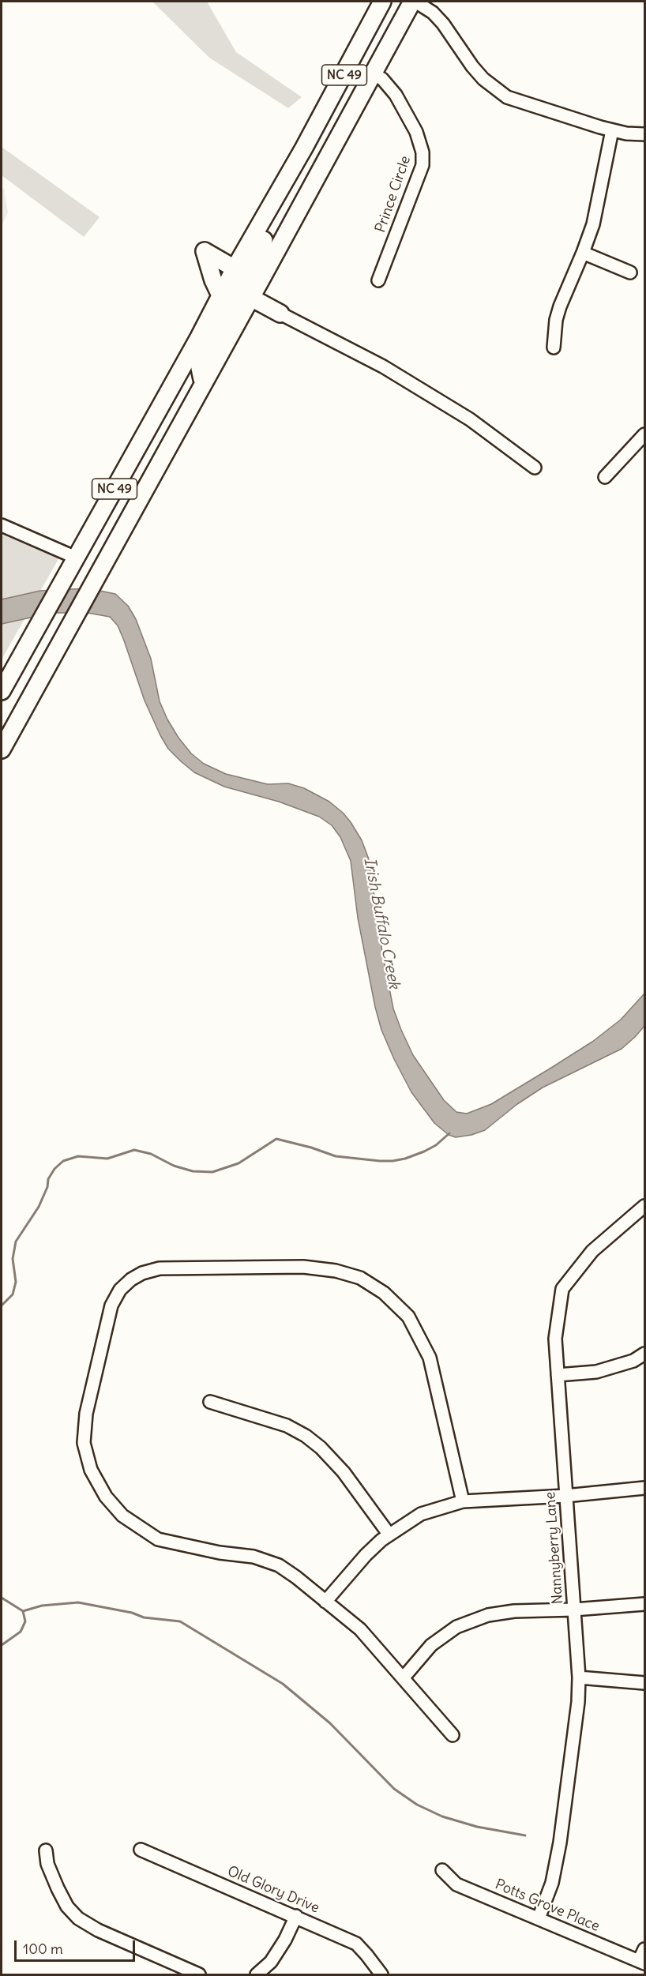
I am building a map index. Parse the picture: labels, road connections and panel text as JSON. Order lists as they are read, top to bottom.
{
  "streets": {
    "highway": ["NC 49"],
    "street": [
      "Prince Circle",
      "Nannyberry Lane",
      "Old Glory Drive",
      "Potts Grove Place"
    ]
  },
  "crossings": [
    ["NC 49", "Prince Circle"],
    ["Nannyberry Lane", "Potts Grove Place"]
  ],
  "water": ["Irish Buffalo Creek"],
  "scale_bar": "100 m"
}
